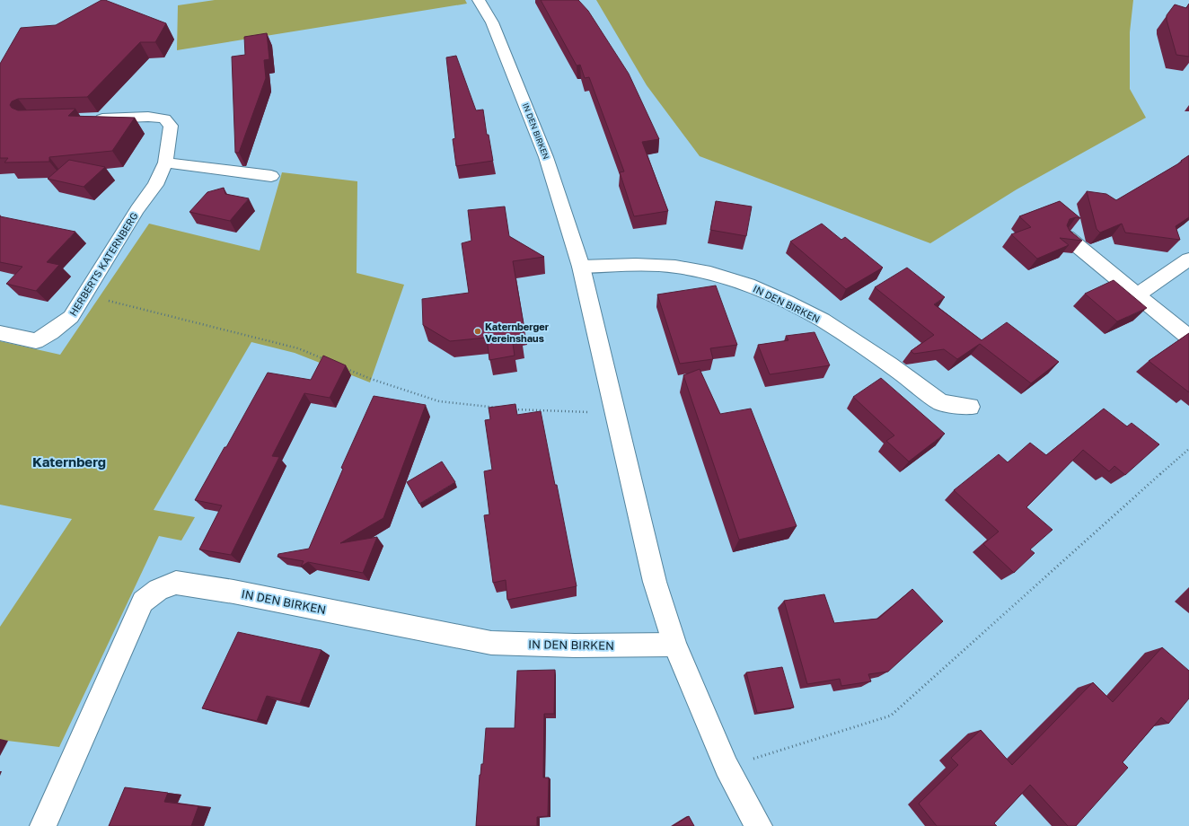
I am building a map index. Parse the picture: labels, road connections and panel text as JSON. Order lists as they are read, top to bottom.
{
  "streets": {
    "street": ["IN DEN BIRKEN", "HERBERTS KATERNBERG"]
  },
  "districts": ["Katernberg"],
  "places": ["Katernberger Vereinshaus"]
}
